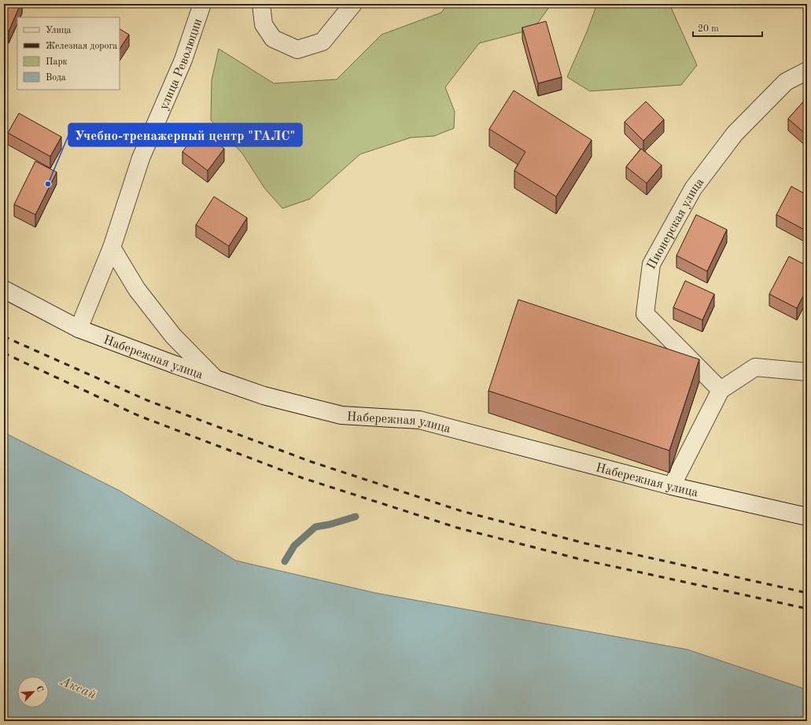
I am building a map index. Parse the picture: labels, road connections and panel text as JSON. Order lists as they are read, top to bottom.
{
  "streets": {
    "street": ["улица Революции", "Пионерская улица", "Набережная улица"]
  },
  "crossings": [
    ["улица Революции", "Набережная улица"]
  ],
  "water": ["Аксай"],
  "places": ["Учебно-тренажерный центр \"ГАЛС\""],
  "legend": [
    "Улица",
    "Железная дорога",
    "Парк",
    "Вода"
  ],
  "scale_bar": "20 m",
  "north": "top right"
}
